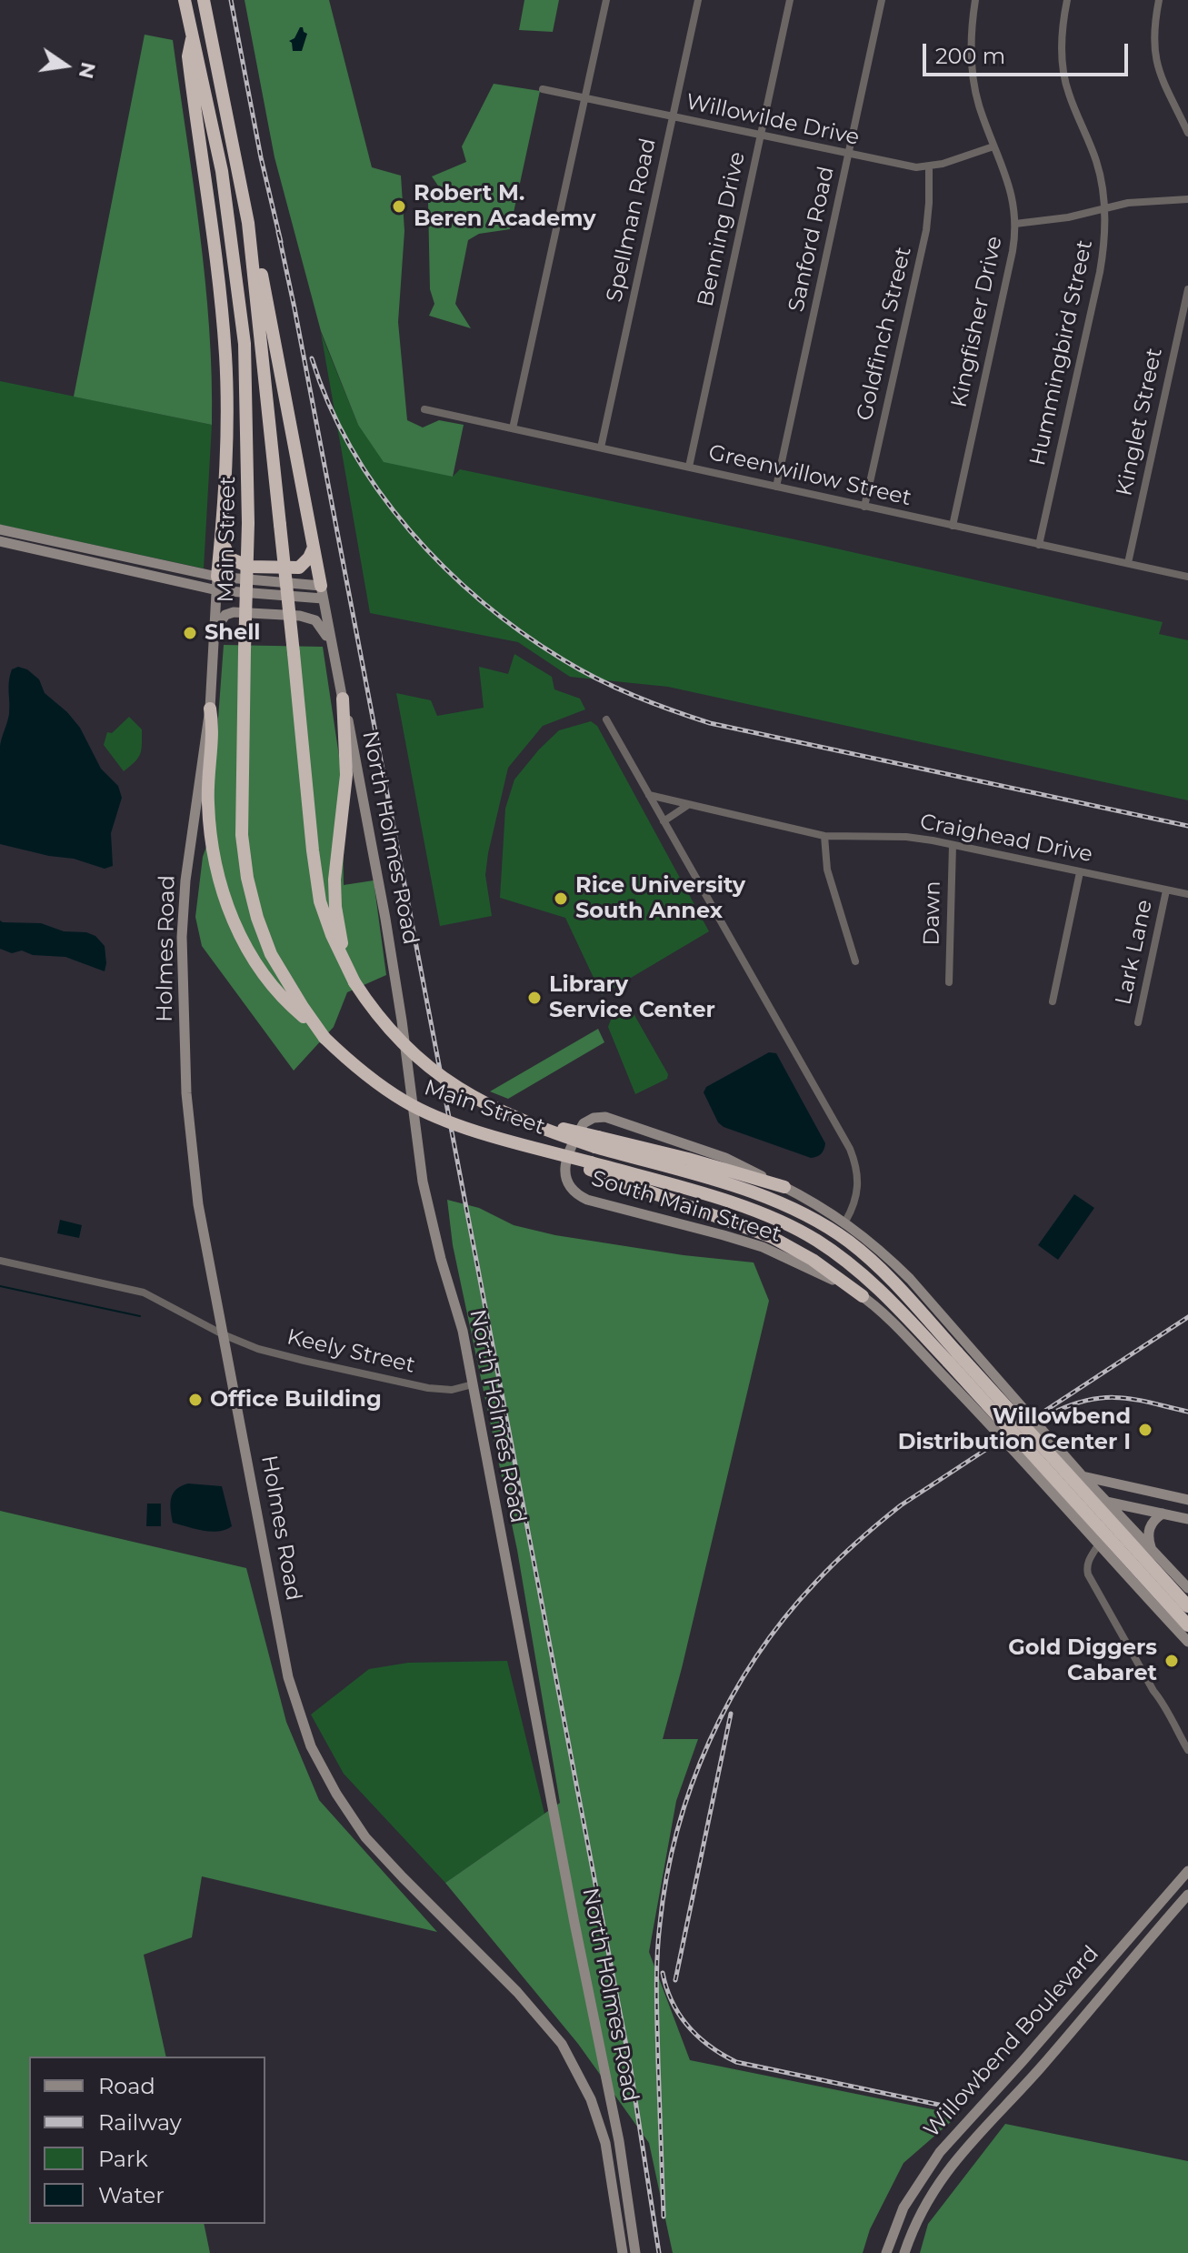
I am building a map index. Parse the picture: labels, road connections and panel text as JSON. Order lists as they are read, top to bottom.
{
  "streets": {
    "highway": ["Main Street"],
    "main road": [
      "North Holmes Road",
      "Holmes Road",
      "South Main Street",
      "Willowbend Boulevard"
    ],
    "street": [
      "Willowilde Drive",
      "Spellman Road",
      "Benning Drive",
      "Sanford Road",
      "Kingfisher Drive",
      "Goldfinch Street",
      "Hummingbird Street",
      "Kinglet Street",
      "Greenwillow Street",
      "Craighead Drive",
      "Dawn",
      "Lark Lane",
      "Keely Street"
    ]
  },
  "crossings": [
    ["Willowilde Drive", "Spellman Road"],
    ["Willowilde Drive", "Benning Drive"],
    ["Willowilde Drive", "Sanford Road"],
    ["Willowilde Drive", "Kingfisher Drive"],
    ["Willowilde Drive", "Goldfinch Street"],
    ["Spellman Road", "Greenwillow Street"],
    ["Benning Drive", "Greenwillow Street"],
    ["Sanford Road", "Greenwillow Street"],
    ["Kingfisher Drive", "Greenwillow Street"],
    ["Goldfinch Street", "Greenwillow Street"],
    ["Hummingbird Street", "Greenwillow Street"],
    ["Kinglet Street", "Greenwillow Street"],
    ["North Holmes Road", "Keely Street"],
    ["Craighead Drive", "Dawn"],
    ["Craighead Drive", "Lark Lane"],
    ["Holmes Road", "Keely Street"]
  ],
  "places": [
    "Robert M. Beren Academy",
    "Shell",
    "Rice University South Annex",
    "Library Service Center",
    "Office Building",
    "Willowbend Distribution Center I",
    "Gold Diggers Cabaret"
  ],
  "legend": [
    "Road",
    "Railway",
    "Park",
    "Water"
  ],
  "scale_bar": "200 m",
  "north": "right"
}
